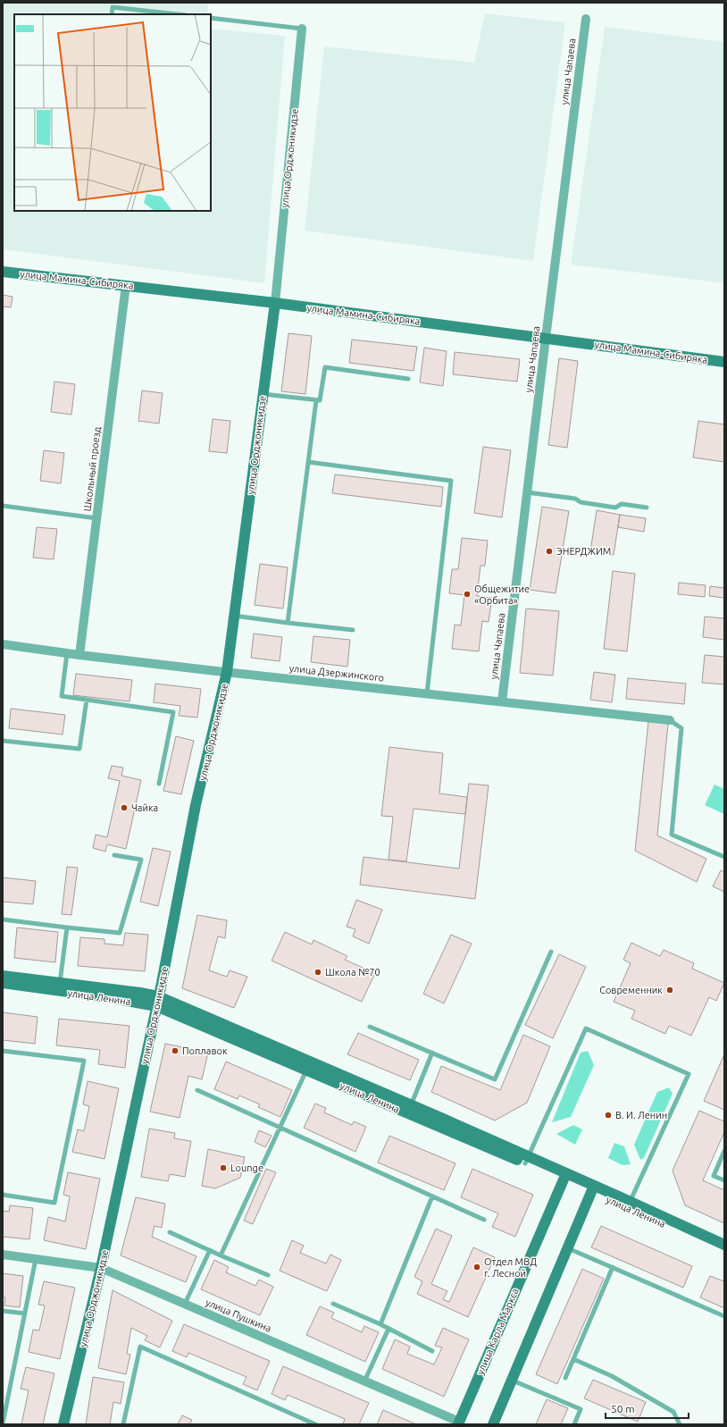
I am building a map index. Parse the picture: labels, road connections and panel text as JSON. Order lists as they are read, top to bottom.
{
  "streets": {
    "main road": [
      "улица Орджоникидзе",
      "улица Мамина-Сибиряка",
      "улица Ленина",
      "улица Карла Маркса"
    ],
    "street": [
      "улица Чапаева",
      "Школьный проезд",
      "улица Дзержинского",
      "улица Пушкина"
    ]
  },
  "crossings": [
    ["улица Чапаева", "улица Мамина-Сибиряка"],
    ["улица Чапаева", "улица Дзержинского"],
    ["улица Орджоникидзе", "улица Мамина-Сибиряка"],
    ["улица Орджоникидзе", "улица Дзержинского"],
    ["улица Орджоникидзе", "улица Ленина"],
    ["улица Орджоникидзе", "улица Пушкина"],
    ["улица Мамина-Сибиряка", "Школьный проезд"],
    ["Школьный проезд", "улица Дзержинского"],
    ["улица Ленина", "улица Карла Маркса"],
    ["улица Пушкина", "улица Карла Маркса"]
  ],
  "places": [
    "ЭНЕРДЖИМ",
    "Общежитие «Орбита»",
    "Чайка",
    "Школа №70",
    "Современник",
    "Поплавок",
    "В. И. Ленин",
    "Lounge",
    "Отдел МВД г. Лесной"
  ],
  "scale_bar": "50 m"
}
